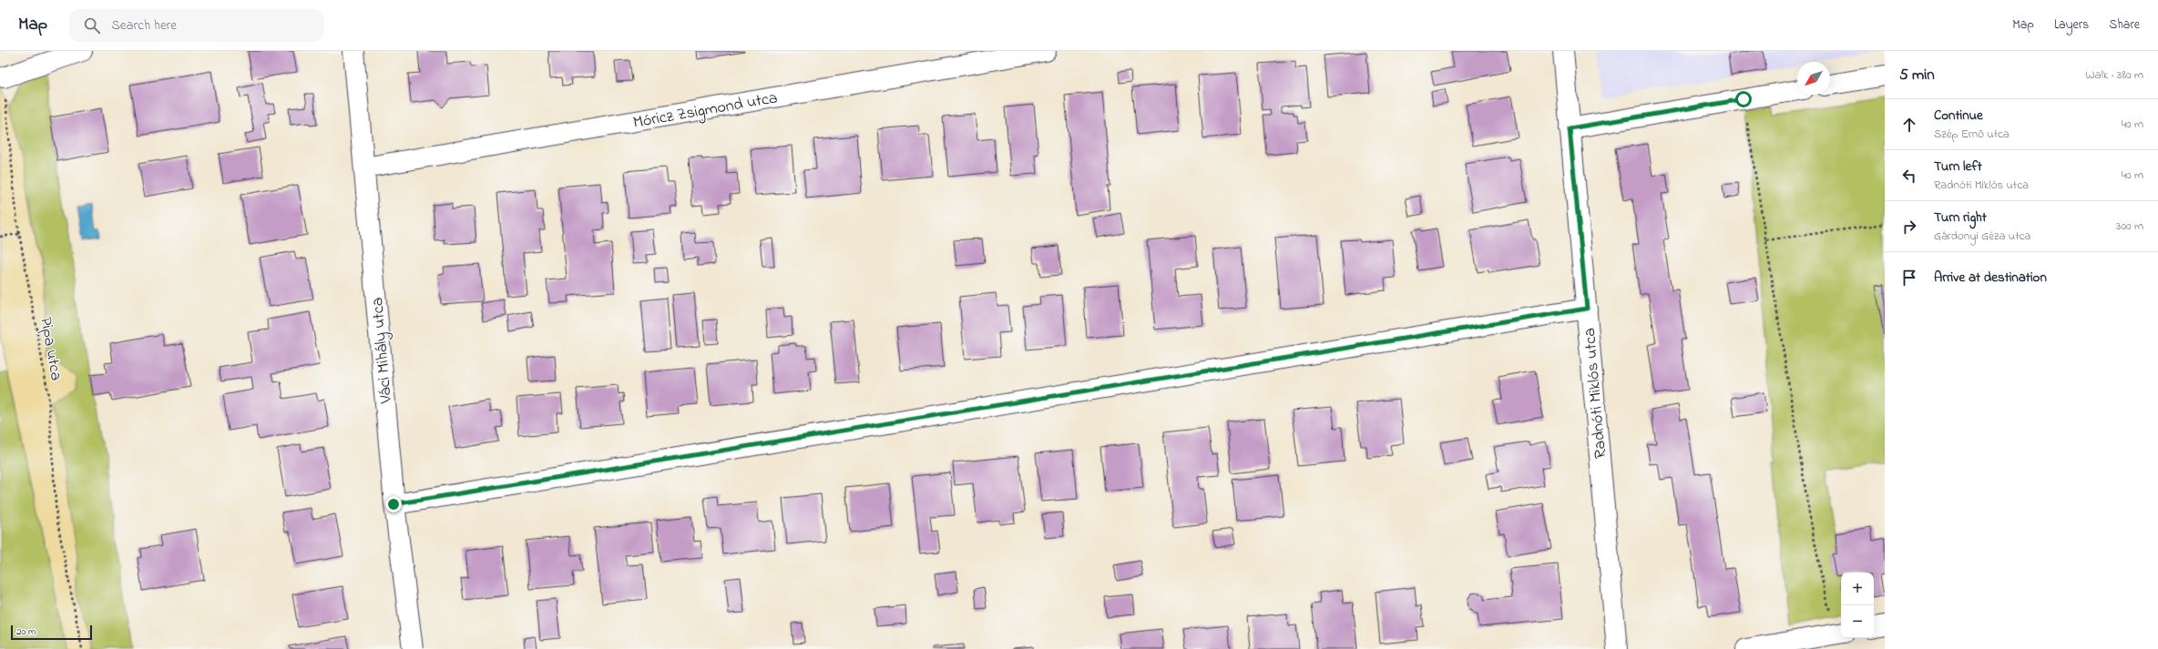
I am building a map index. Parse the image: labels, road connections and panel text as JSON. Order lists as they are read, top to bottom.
{
  "streets": {
    "street": ["Móricz Zsigmond utca", "Váci Mihály utca", "Radnóti Miklós utca"],
    "path": ["Pipa utca"]
  },
  "crossings": [
    ["Móricz Zsigmond utca", "Váci Mihály utca"]
  ],
  "scale_bar": "20 m",
  "north": "bottom left",
  "page": {
    "header": "Map",
    "search": "Search here",
    "nav": ["Map", "Layers", "Share"],
    "heading": ["5 min", "Walk · 380 m"],
    "list": [
      ["Continue", "Szép Ernő utca", "40 m"],
      ["Turn left", "Radnóti Miklós utca", "40 m"],
      ["Turn right", "Gárdonyi Géza utca", "300 m"],
      "Arrive at destination"
    ],
    "map_buttons": ["+", "−"],
    "scale": "20 m"
  }
}
